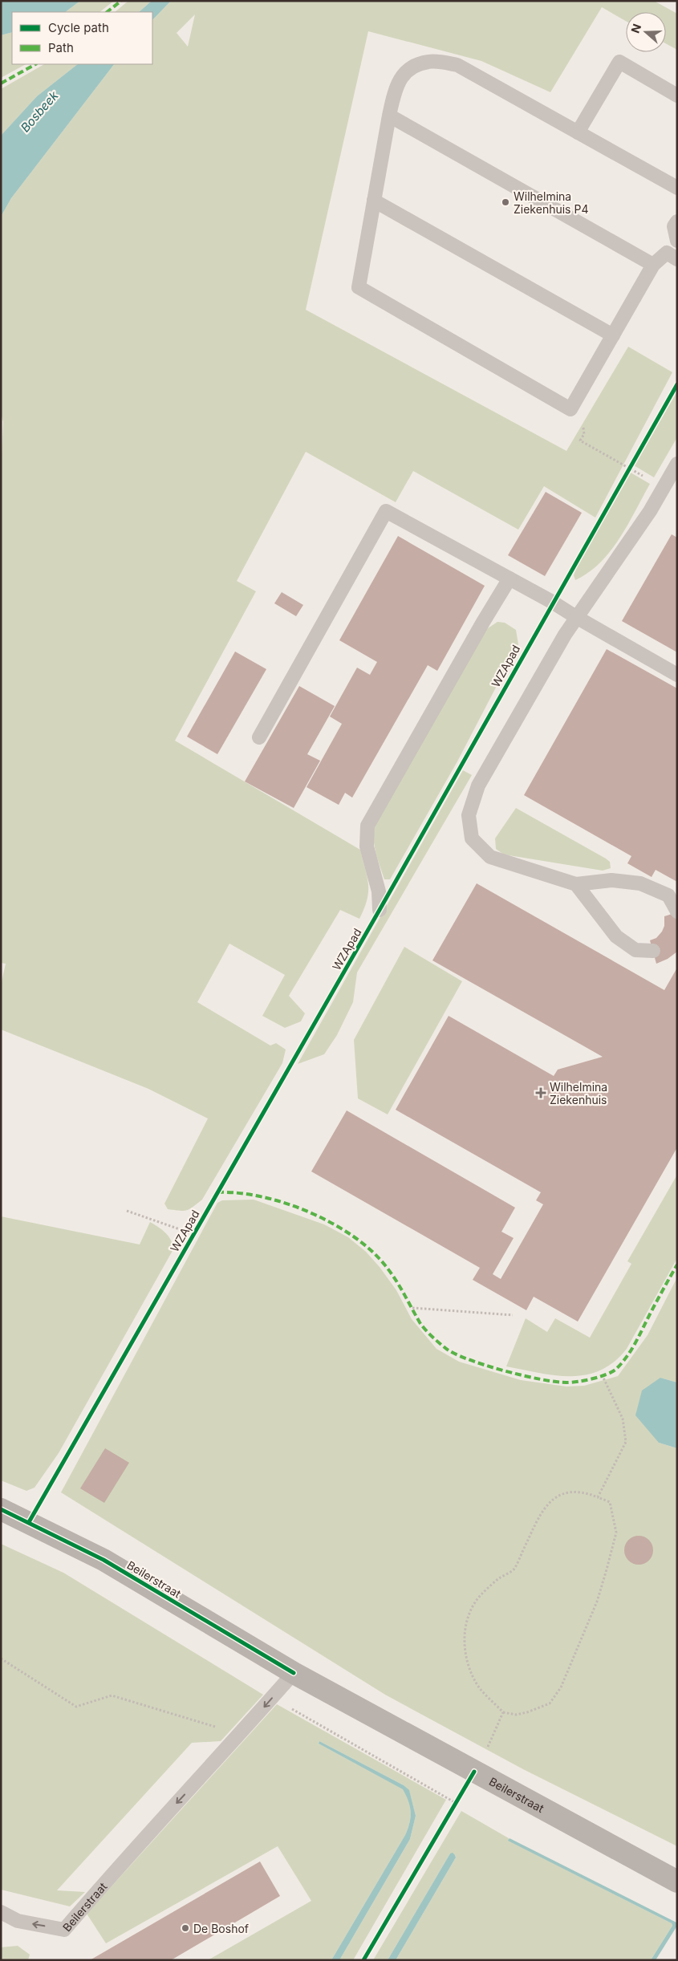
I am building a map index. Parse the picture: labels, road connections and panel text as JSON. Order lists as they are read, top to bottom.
{
  "streets": {
    "street": ["Beilerstraat"],
    "cycle path": ["WZApad"]
  },
  "water": ["Bosbeek"],
  "places": {
    "other": ["Wilhelmina Ziekenhuis P4", "De Boshof"],
    "health": ["Wilhelmina Ziekenhuis"]
  },
  "legend": ["Cycle path", "Path"],
  "north": "left"
}
